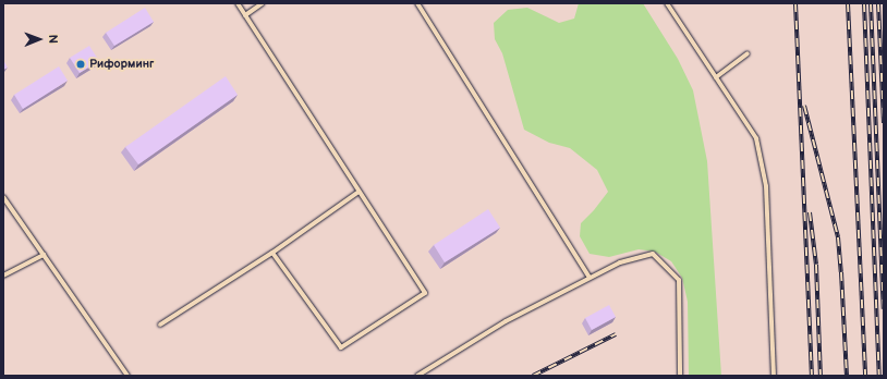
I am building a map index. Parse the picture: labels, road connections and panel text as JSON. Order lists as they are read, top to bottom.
{
  "places": ["Риформинг"],
  "north": "right"
}
